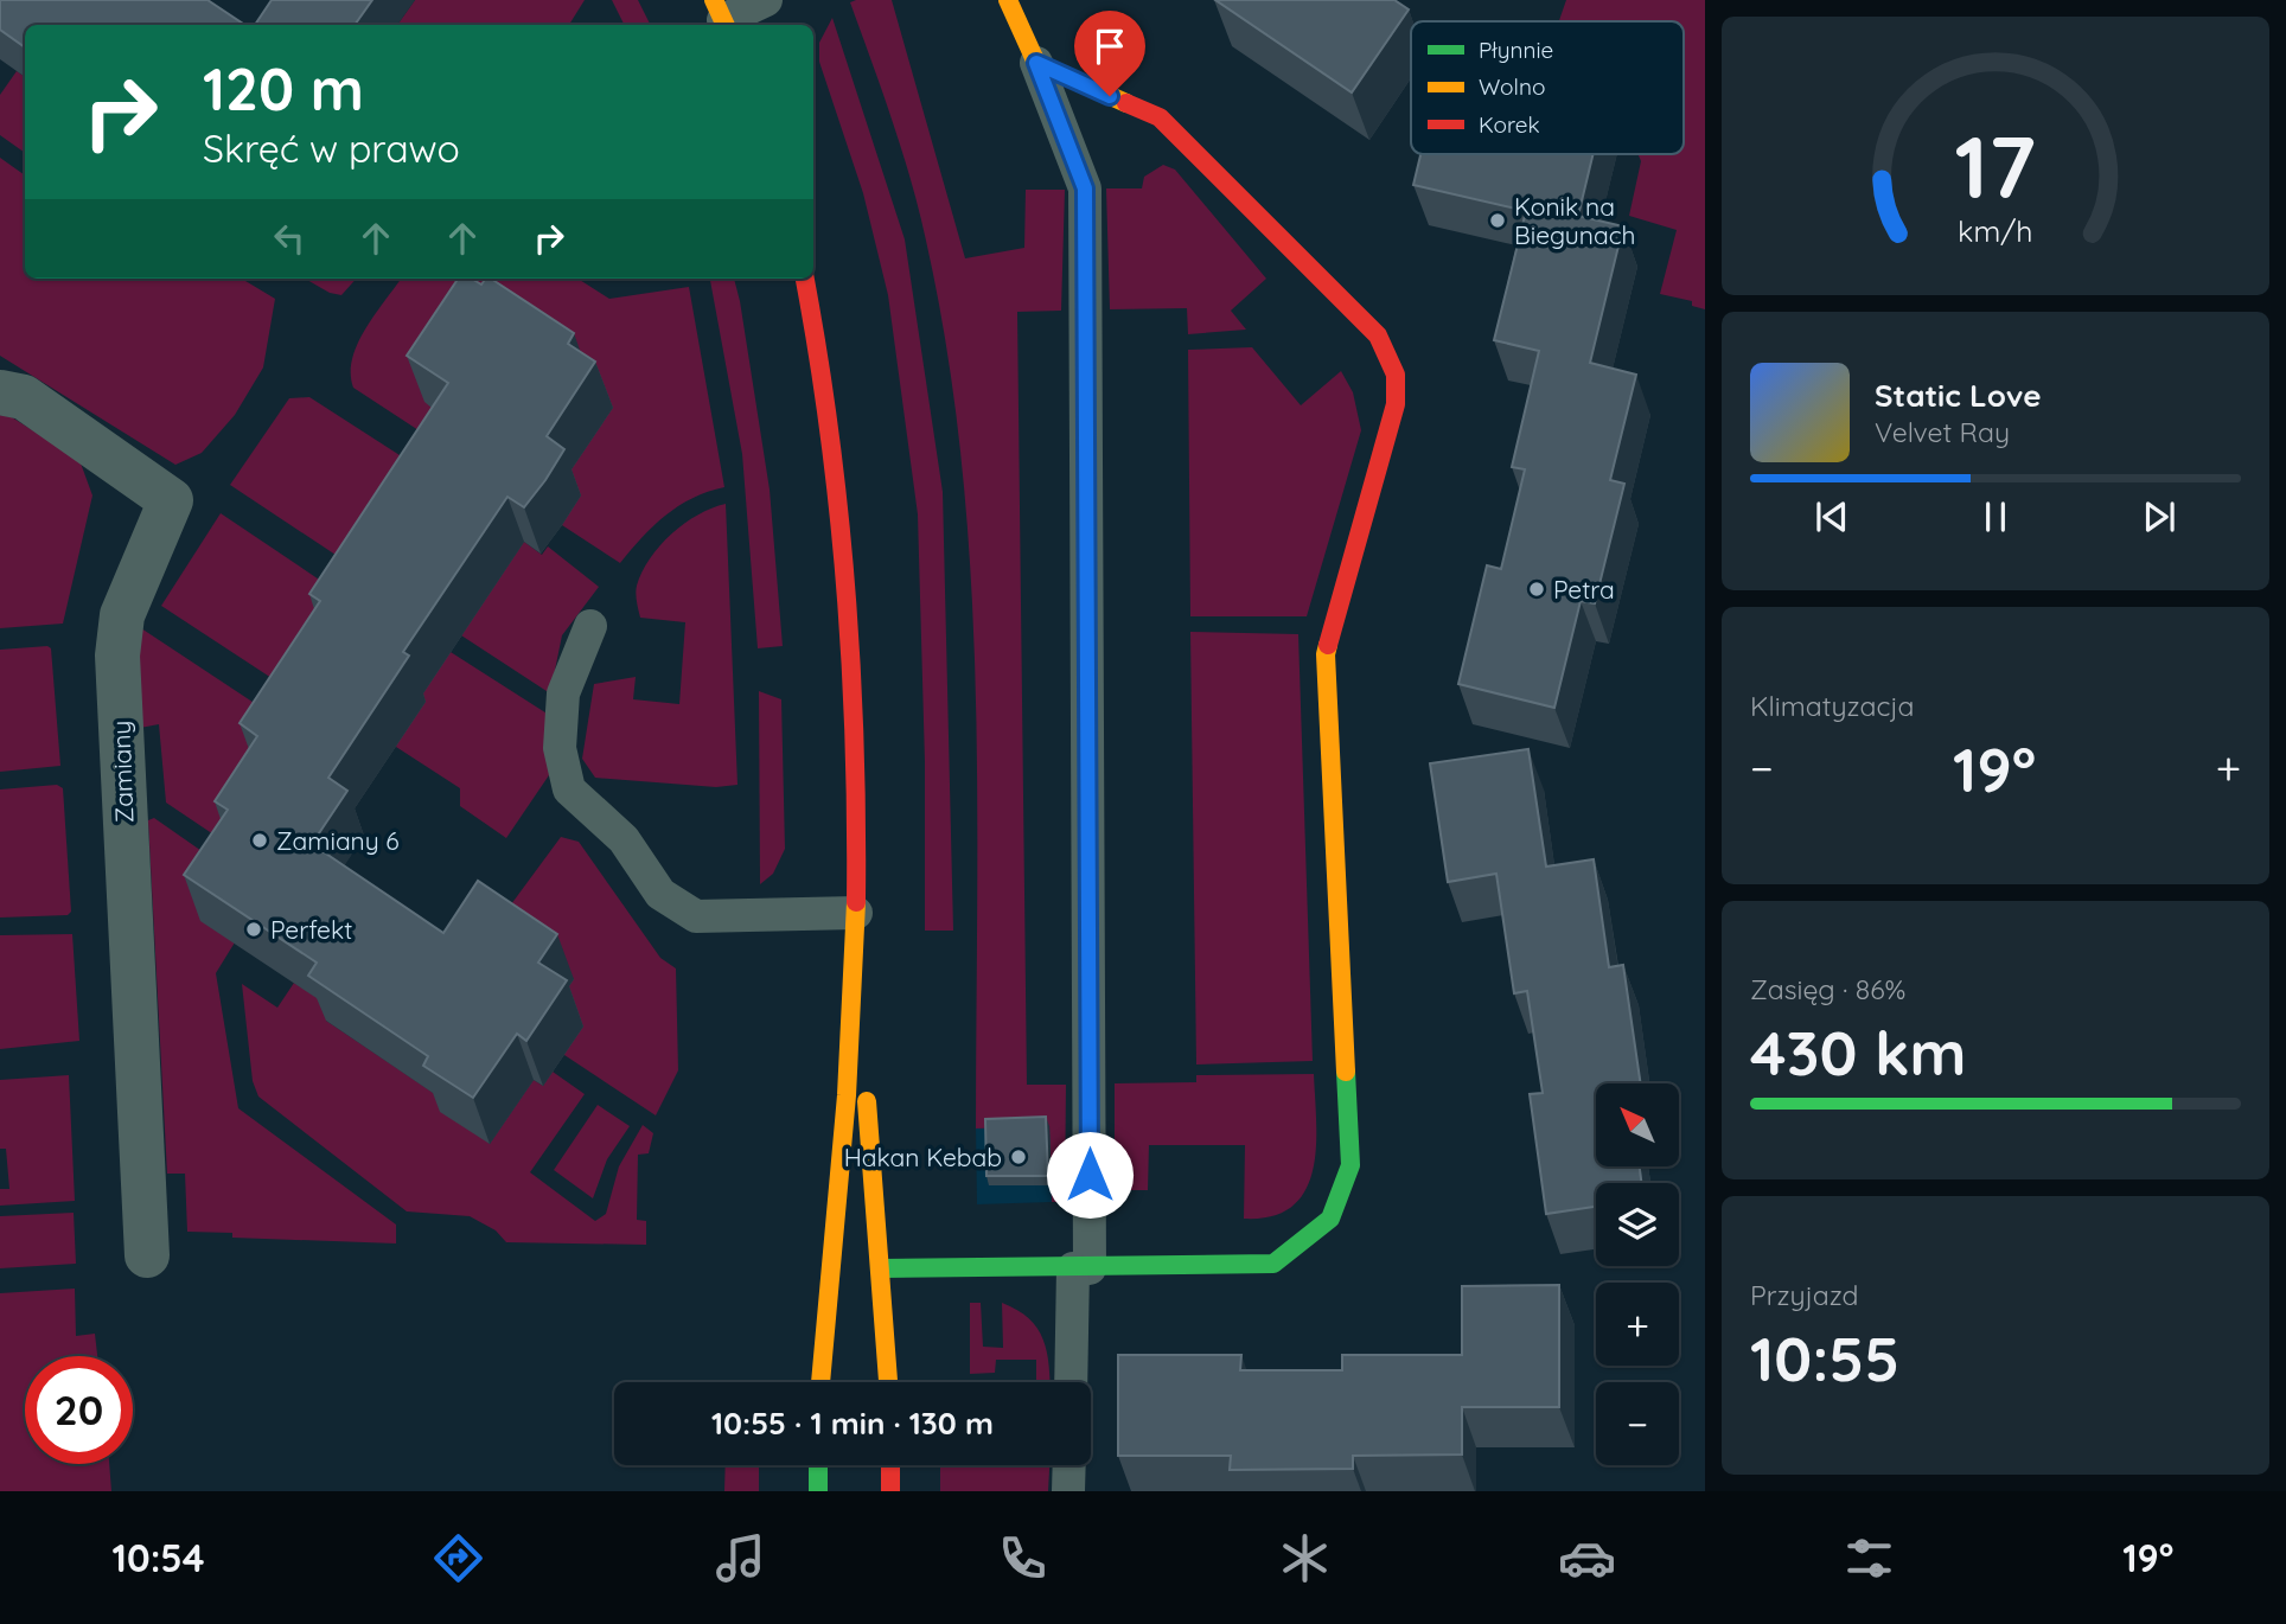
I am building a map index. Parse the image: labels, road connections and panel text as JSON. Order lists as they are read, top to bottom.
{
  "streets": {
    "street": ["Zamiany"]
  },
  "places": [
    "Konik na Biegunach",
    "Petra",
    "Zamiany 6",
    "Perfekt",
    "Hakan Kebab"
  ],
  "legend": ["Płynnie", "Wolno", "Korek"],
  "north": "top left",
  "page": {
    "turn": ["120 m", "Skręć w prawo"],
    "song": ["Static Love", "Velvet Ray"],
    "tile": [
      "Klimatyzacja",
      ["Zasięg · 86%", "430 km"],
      ["Przyjazd", "10:55"]
    ],
    "heat": ["−", "19°", "+"],
    "map_buttons": ["+", "−"],
    "limit": "20",
    "trip": "10:55 · 1 min · 130 m",
    "tabs": ["10:54", "19°"],
    "gauge": ["17", "km/h"]
  }
}
